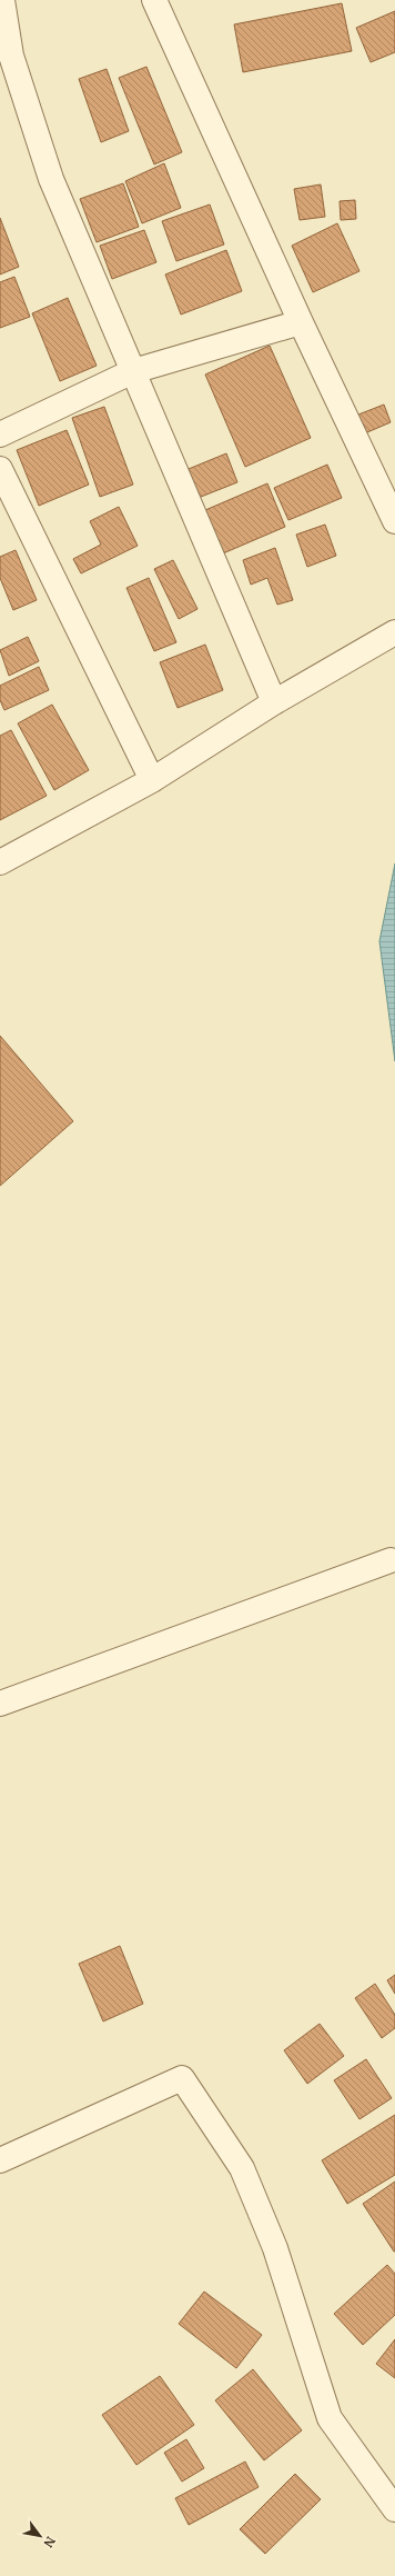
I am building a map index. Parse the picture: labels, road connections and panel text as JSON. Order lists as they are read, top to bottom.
{
  "north": "bottom right"
}
